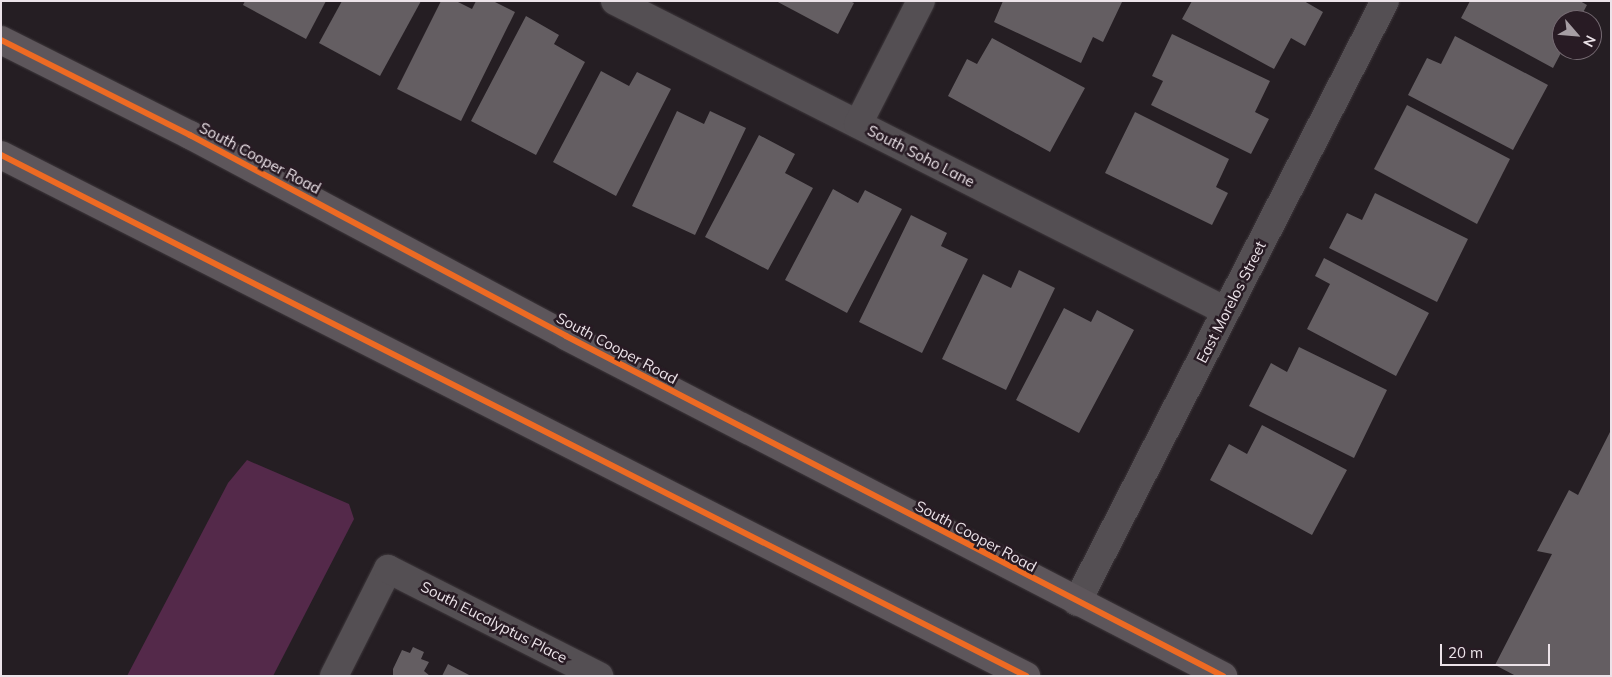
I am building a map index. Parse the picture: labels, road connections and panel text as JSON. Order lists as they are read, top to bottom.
{
  "streets": {
    "main road": ["South Cooper Road"],
    "street": ["South Soho Lane", "East Morelos Street", "South Eucalyptus Place"]
  },
  "crossings": [
    ["South Soho Lane", "East Morelos Street"],
    ["South Cooper Road", "East Morelos Street"]
  ],
  "scale_bar": "20 m",
  "north": "bottom right"
}
